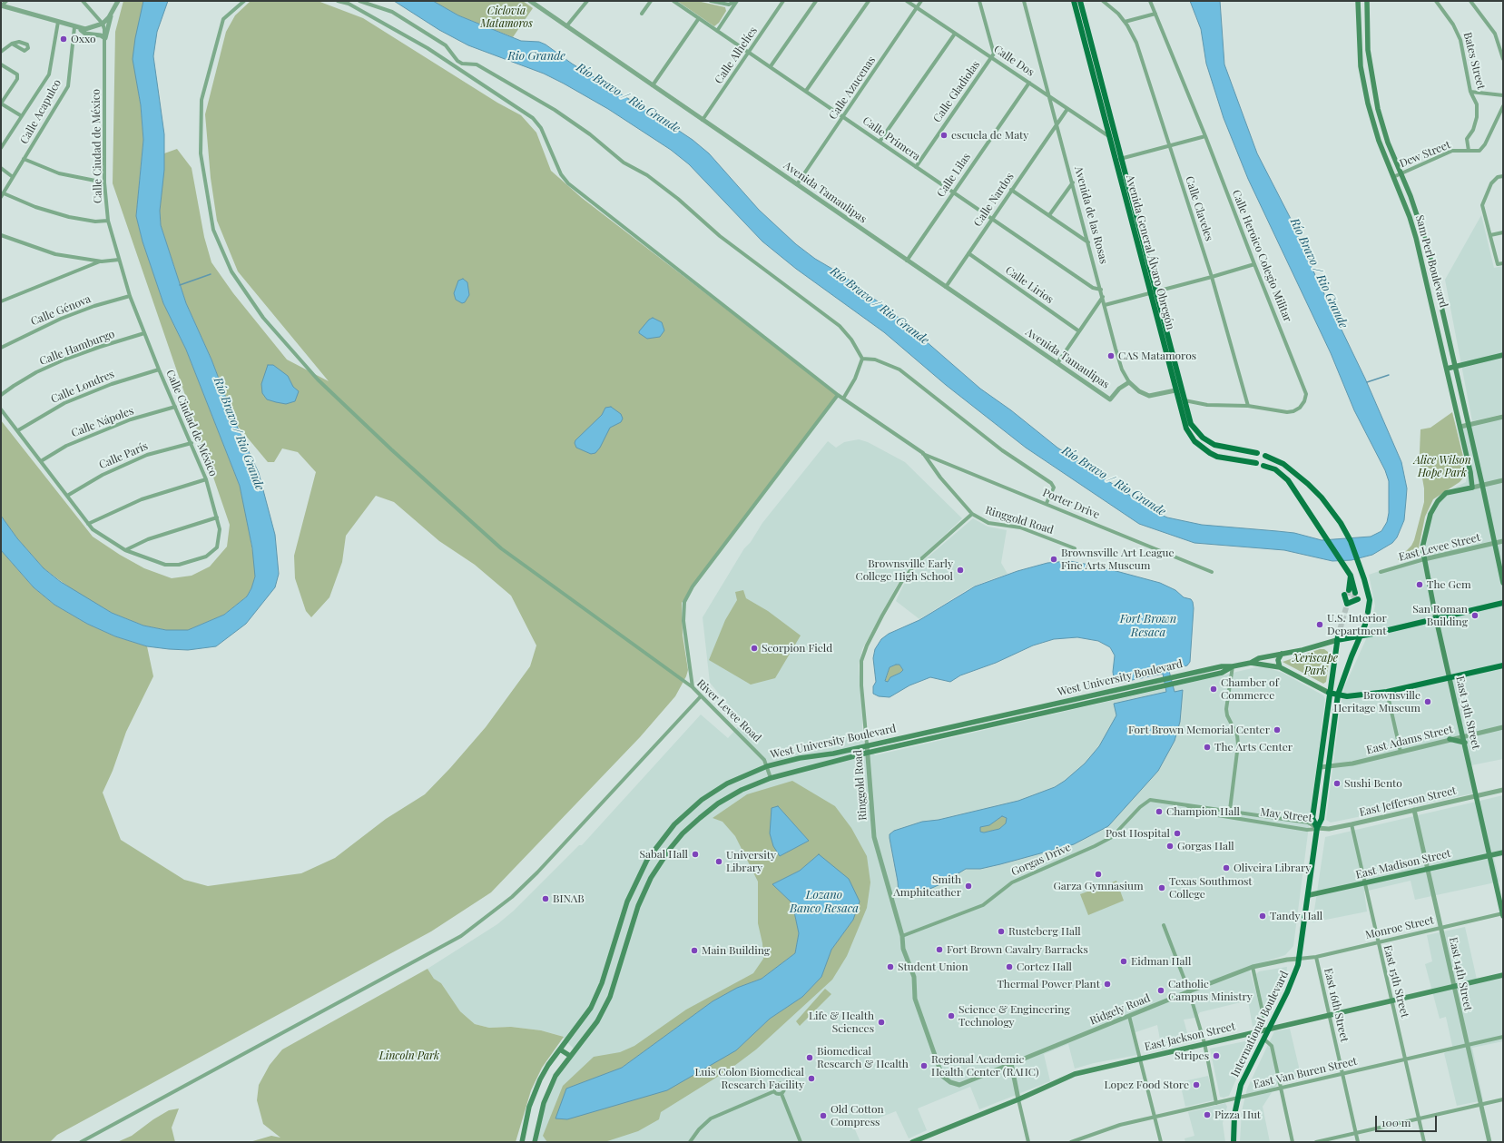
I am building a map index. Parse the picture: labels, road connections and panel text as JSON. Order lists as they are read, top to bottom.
{
  "streets": {
    "main road": [
      "Avenida General Álvaro Obregón",
      "Sam Perl Boulevard",
      "West University Boulevard",
      "East 13th Street",
      "East Madison Street",
      "International Boulevard",
      "East Jackson Street"
    ],
    "street": [
      "Calle Alhelíes",
      "Calle Dos",
      "Bates Street",
      "Calle Azucenas",
      "Calle Gladiolas",
      "Calle Acapulco",
      "Calle Primera",
      "Calle Ciudad de México",
      "Dew Street",
      "Calle Lilas",
      "Avenida Tamaulipas",
      "Calle Nardos",
      "Calle Claveles",
      "Avenida de las Rosas",
      "Calle Heroico Colegio Militar",
      "Calle Lirios",
      "Calle Génova",
      "Calle Hamburgo",
      "Calle Londres",
      "Calle Nápoles",
      "Calle París",
      "Porter Drive",
      "Ringgold Road",
      "East Levee Street",
      "River Levee Road",
      "East Adams Street",
      "East Jefferson Street",
      "May Street",
      "Gorgas Drive",
      "Monroe Street",
      "East 14th Street",
      "East 15th Street",
      "East 16th Street",
      "Ridgely Road",
      "East Van Buren Street"
    ]
  },
  "crossings": [
    ["Calle Alhelíes", "Calle Primera"],
    ["Calle Alhelíes", "Avenida Tamaulipas"],
    ["Calle Dos", "Calle Azucenas"],
    ["Calle Dos", "Calle Gladiolas"],
    ["Calle Dos", "Calle Lilas"],
    ["Calle Dos", "Calle Nardos"],
    ["Calle Dos", "Avenida de las Rosas"],
    ["Calle Dos", "Avenida General Álvaro Obregón"],
    ["Bates Street", "Dew Street"],
    ["Calle Azucenas", "Calle Primera"],
    ["Calle Azucenas", "Avenida Tamaulipas"],
    ["Calle Gladiolas", "Calle Primera"],
    ["Calle Primera", "Calle Lilas"],
    ["Calle Primera", "Calle Nardos"],
    ["Calle Primera", "Avenida de las Rosas"],
    ["Calle Ciudad de México", "Calle Génova"],
    ["Calle Ciudad de México", "Calle Hamburgo"],
    ["Calle Ciudad de México", "Calle Londres"],
    ["Calle Ciudad de México", "Calle Nápoles"],
    ["Calle Ciudad de México", "Calle París"],
    ["Dew Street", "Sam Perl Boulevard"],
    ["Calle Lilas", "Avenida Tamaulipas"],
    ["Avenida Tamaulipas", "Calle Nardos"],
    ["Avenida Tamaulipas", "Avenida de las Rosas"],
    ["Calle Nardos", "Avenida de las Rosas"],
    ["Calle Nardos", "Calle Lirios"],
    ["Calle Claveles", "Calle Heroico Colegio Militar"],
    ["Avenida de las Rosas", "Avenida General Álvaro Obregón"],
    ["Avenida General Álvaro Obregón", "Calle Heroico Colegio Militar"],
    ["Sam Perl Boulevard", "East Levee Street"],
    ["Sam Perl Boulevard", "East 13th Street"],
    ["Ringgold Road", "West University Boulevard"],
    ["Ringgold Road", "Gorgas Drive"],
    ["Ringgold Road", "Ridgely Road"],
    ["East Levee Street", "East 13th Street"],
    ["West University Boulevard", "River Levee Road"],
    ["West University Boulevard", "International Boulevard"],
    ["East 13th Street", "East Adams Street"],
    ["East 13th Street", "East Jefferson Street"],
    ["East 13th Street", "East Madison Street"],
    ["East 13th Street", "Monroe Street"],
    ["East Adams Street", "International Boulevard"],
    ["East Jefferson Street", "May Street"],
    ["East Jefferson Street", "East 14th Street"],
    ["East Jefferson Street", "East 15th Street"],
    ["East Jefferson Street", "International Boulevard"],
    ["May Street", "Gorgas Drive"],
    ["May Street", "International Boulevard"],
    ["East Madison Street", "East 14th Street"],
    ["East Madison Street", "East 15th Street"],
    ["East Madison Street", "International Boulevard"],
    ["Monroe Street", "East 14th Street"],
    ["Monroe Street", "East 15th Street"],
    ["Monroe Street", "East 16th Street"],
    ["Monroe Street", "Ridgely Road"],
    ["Monroe Street", "International Boulevard"],
    ["East 14th Street", "East Jackson Street"],
    ["East 14th Street", "East Van Buren Street"],
    ["East 15th Street", "East Jackson Street"],
    ["East 15th Street", "East Van Buren Street"],
    ["East 16th Street", "East Jackson Street"],
    ["East 16th Street", "East Van Buren Street"],
    ["Ridgely Road", "International Boulevard"],
    ["International Boulevard", "East Jackson Street"],
    ["International Boulevard", "East Van Buren Street"]
  ],
  "water": [
    "Rio Grande",
    "Río Bravo / Rio Grande",
    "Fort Brown Resaca",
    "Lozano Banco Resaca"
  ],
  "parks": [
    "Ciclovía Matamoros",
    "Alice Wilson Hope Park",
    "Xeriscape Park",
    "Lincoln Park"
  ],
  "places": [
    "Oxxo",
    "escuela de Maty",
    "CAS Matamoros",
    "Brownsville Art League Fine Arts Museum",
    "Brownsville Early College High School",
    "The Gem",
    "San Roman Building",
    "U.S. Interior Department",
    "Scorpion Field",
    "Chamber of Commerce",
    "Brownsville Heritage Museum",
    "Fort Brown Memorial Center",
    "The Arts Center",
    "Sushi Bento",
    "Champion Hall",
    "Post Hospital",
    "Gorgas Hall",
    "Sabal Hall",
    "University Library",
    "Oliveira Library",
    "Garza Gymnasium",
    "Smith Amphiteather",
    "Texas Southmost College",
    "BINAB",
    "Tandy Hall",
    "Rusteberg Hall",
    "Fort Brown Cavalry Barracks",
    "Main Building",
    "Eidman Hall",
    "Student Union",
    "Cortez Hall",
    "Thermal Power Plant",
    "Catholic Campus Ministry",
    "Science & Engineering Technology",
    "Life & Health Sciences",
    "Stripes",
    "Biomedical Research & Health",
    "Regional Academic Health Center (RAHC)",
    "Luis Colon Biomedical Research Facility",
    "Lopez Food Store",
    "Pizza Hut",
    "Old Cotton Compress"
  ],
  "scale_bar": "100 m"
}
